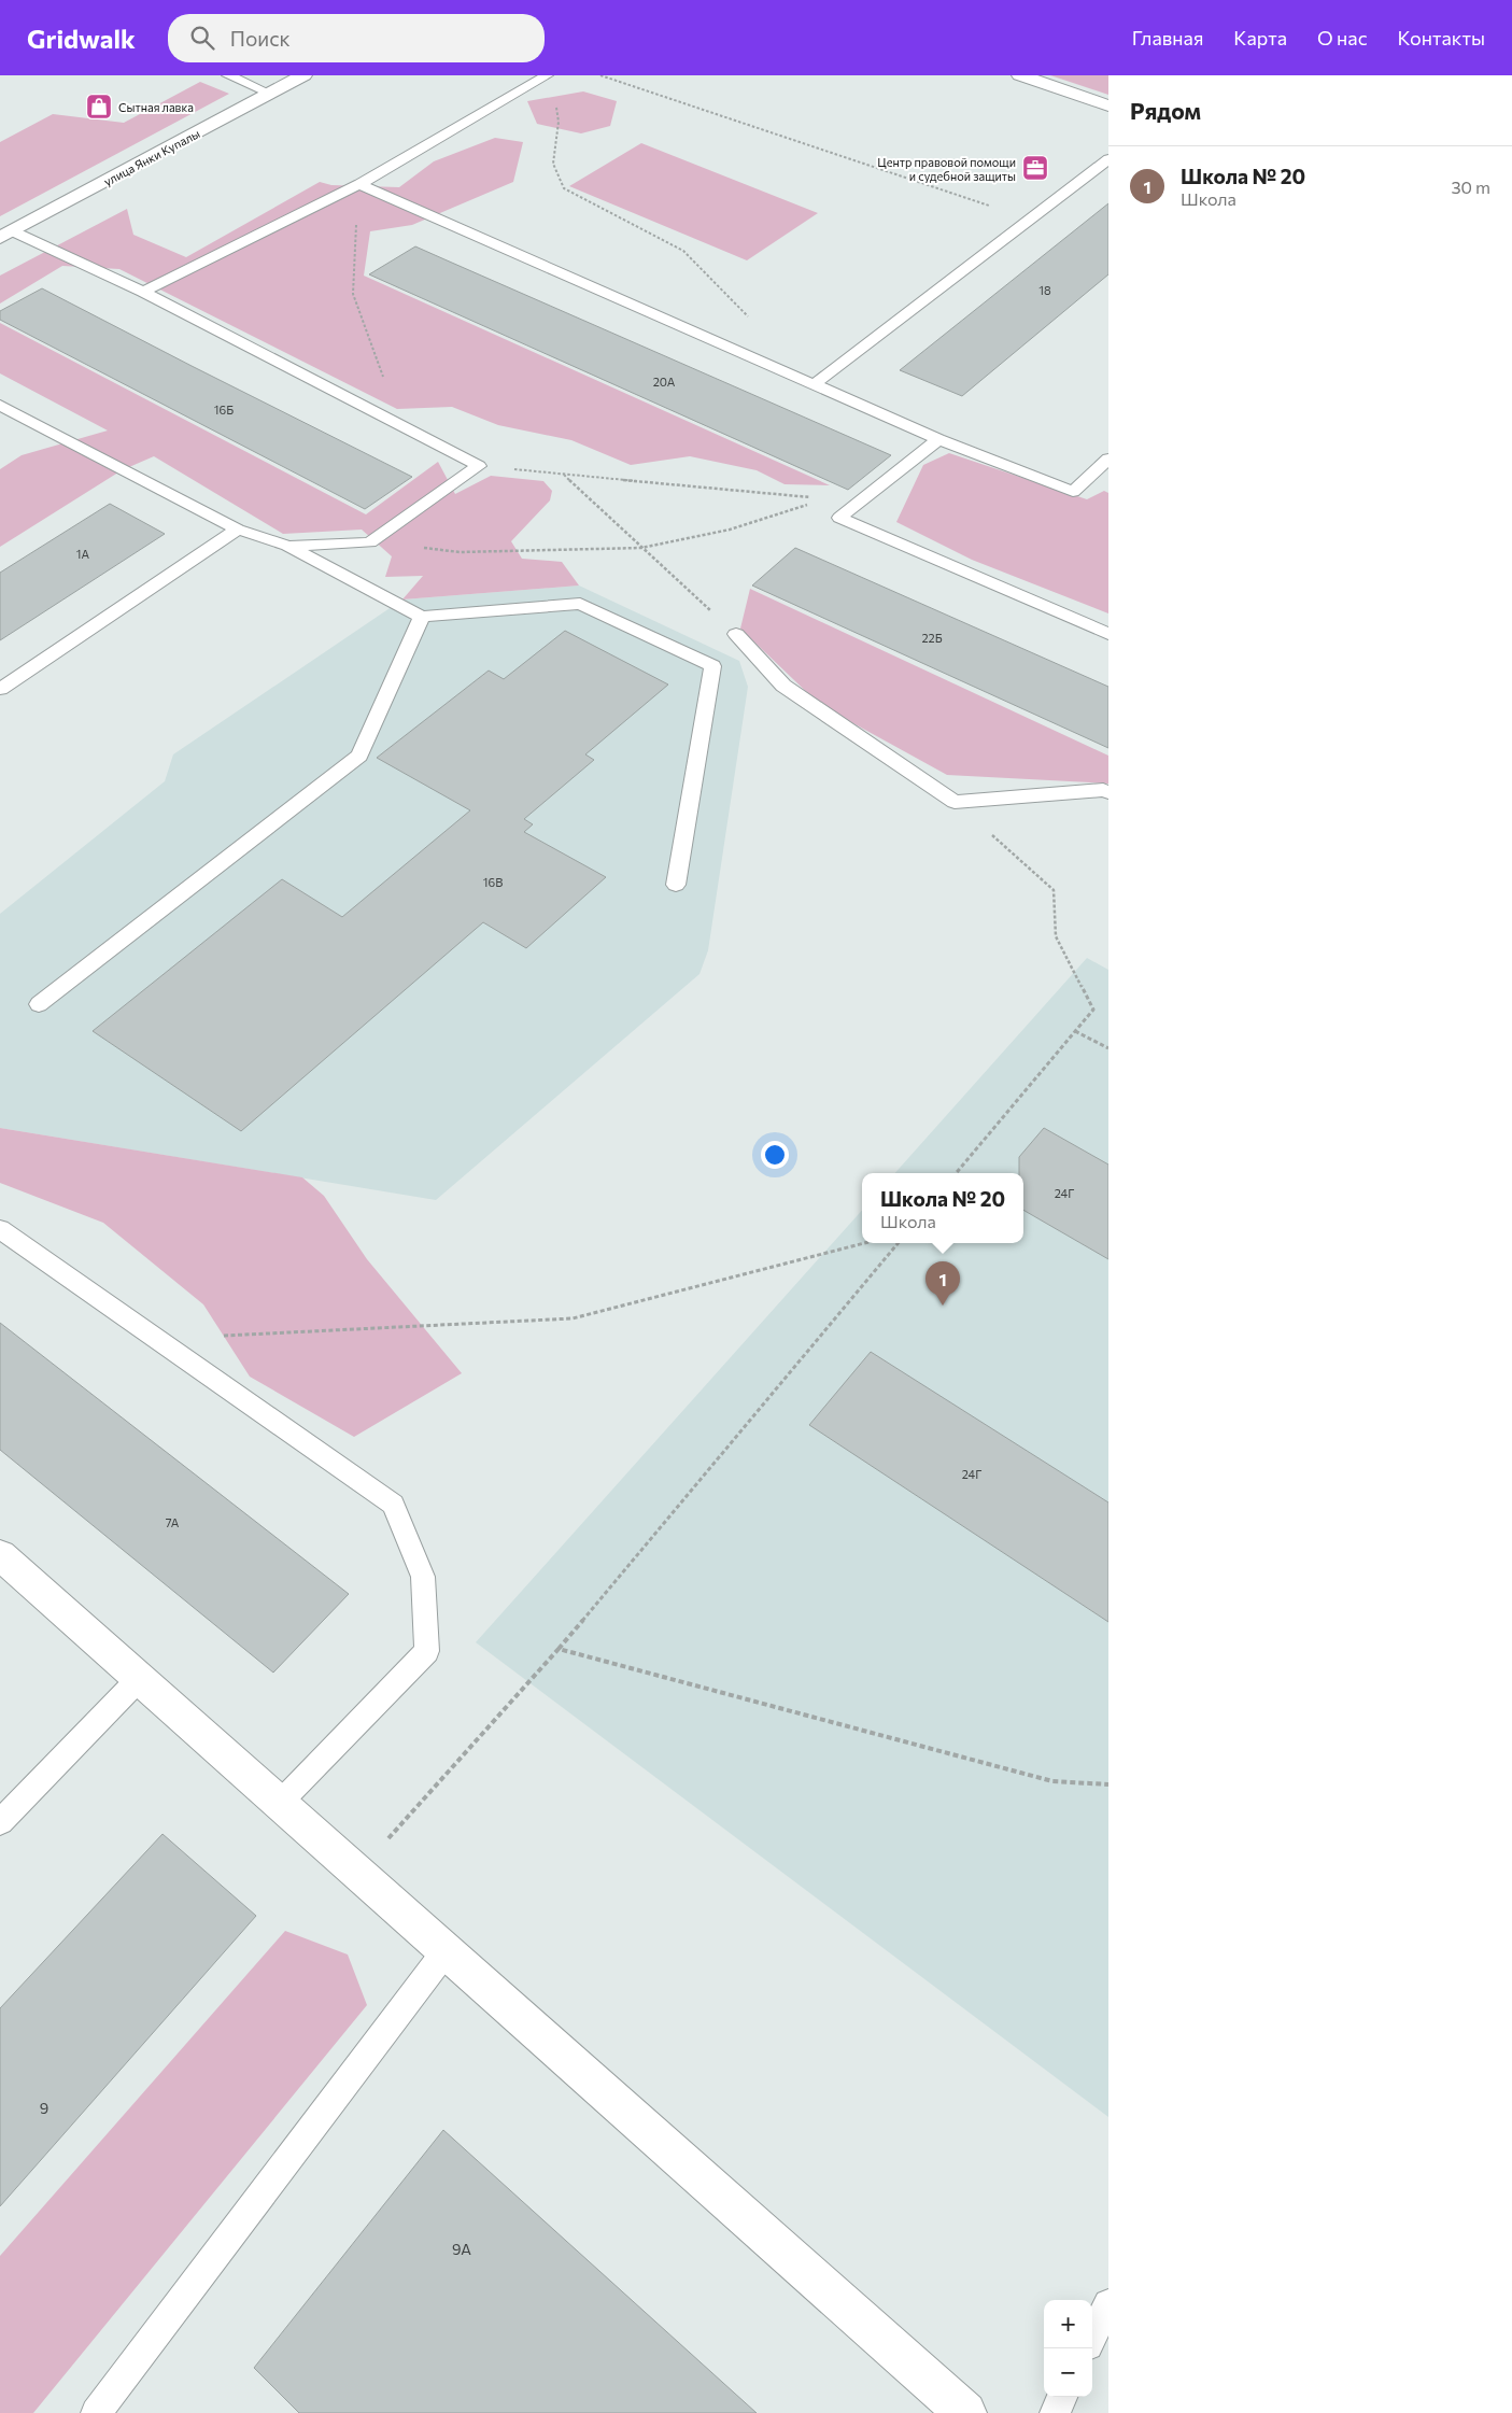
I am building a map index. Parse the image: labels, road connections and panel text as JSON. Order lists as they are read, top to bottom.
{
  "streets": {
    "street": ["улица Янки Купалы"]
  },
  "places": {
    "shop": ["Сытная лавка"],
    "office": ["Центр правовой помощи и судебной защиты"]
  },
  "house_numbers": [
    "18",
    "20А",
    "16Б",
    "1А",
    "22Б",
    "16В",
    "24Г",
    "24Г",
    "7А",
    "9",
    "9А"
  ],
  "page": {
    "header": "Gridwalk",
    "search": "Поиск",
    "nav": [
      "Главная",
      "Карта",
      "О нас",
      "Контакты"
    ],
    "heading": "Рядом",
    "list": [
      {
        "mark": "1",
        "name": "Школа № 20",
        "note": "Школа",
        "value": "30 m"
      }
    ],
    "popup": ["Школа № 20", "Школа"],
    "pins": "1",
    "map_buttons": ["+", "−"]
  }
}
